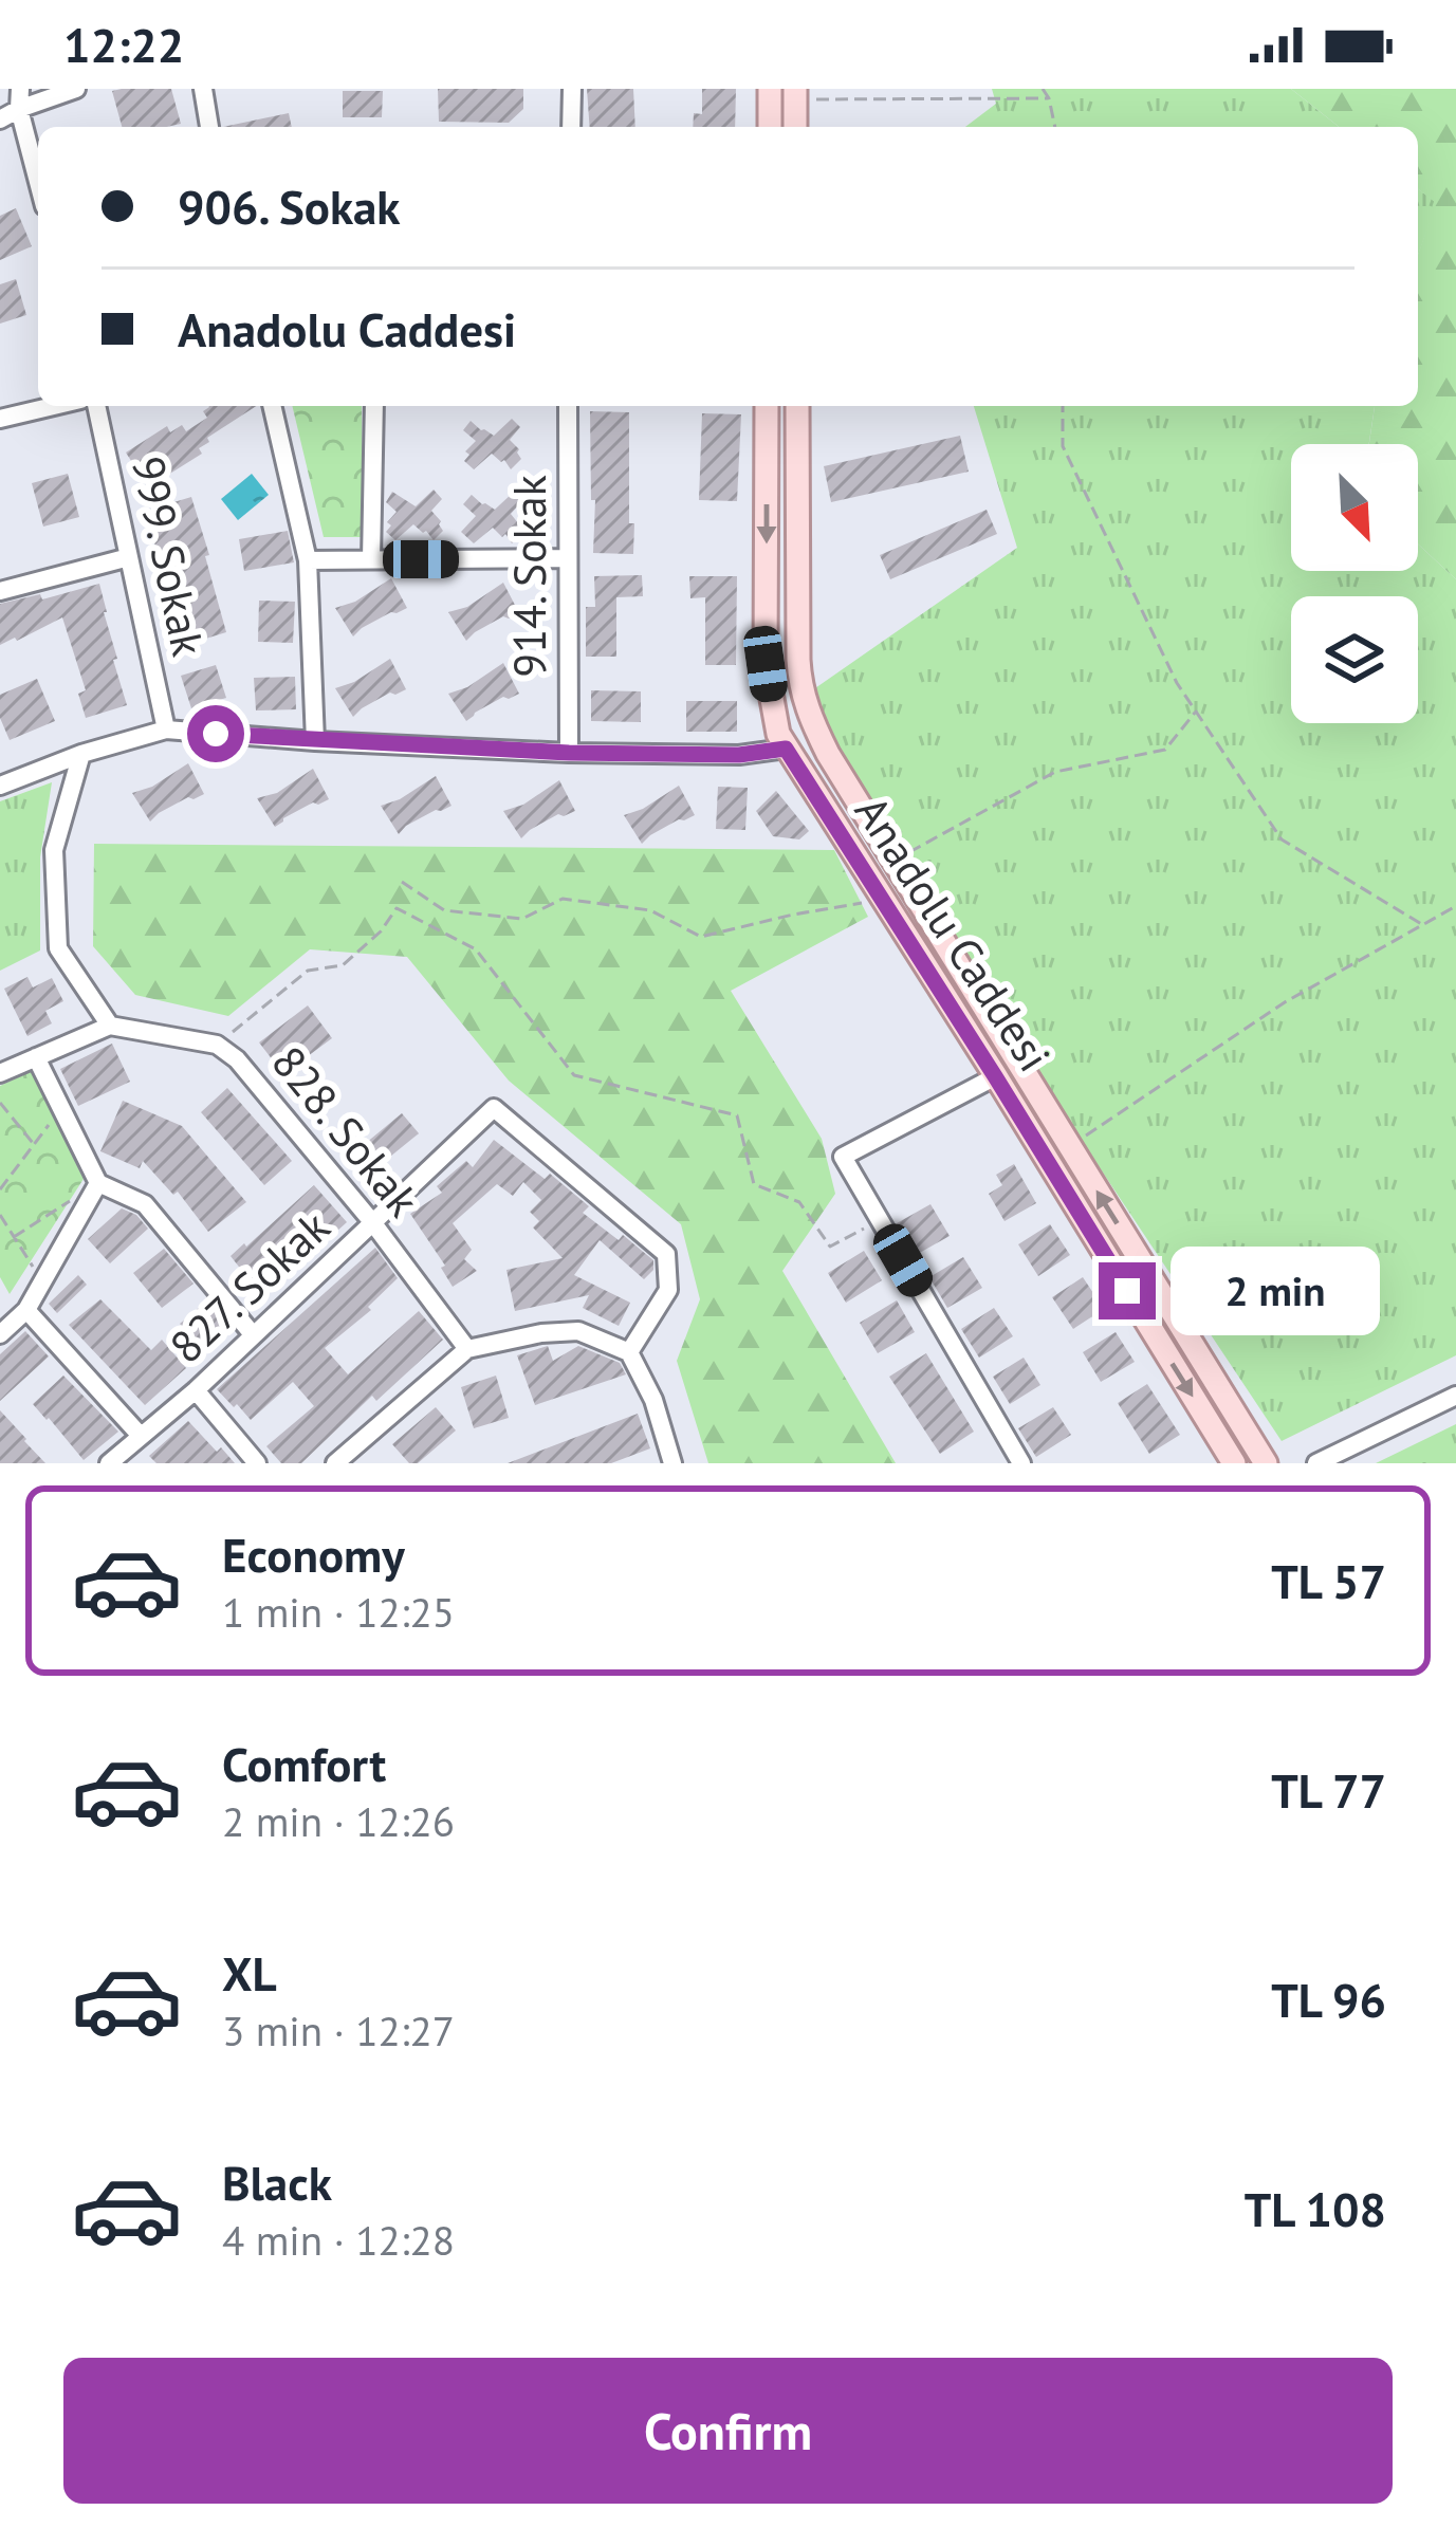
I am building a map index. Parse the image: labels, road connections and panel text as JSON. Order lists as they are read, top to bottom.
{
  "streets": {
    "main road": ["Anadolu Caddesi"],
    "street": [
      "999. Sokak",
      "914. Sokak",
      "828. Sokak",
      "827. Sokak"
    ]
  },
  "crossings": [
    ["828. Sokak", "827. Sokak"]
  ],
  "north": "bottom right",
  "page": {
    "status": "12:22",
    "banner": ["906. Sokak", "Anadolu Caddesi"],
    "bubble": "2 min",
    "list": [
      {
        "name": "Economy",
        "note": "1 min · 12:25",
        "value": "TL 57"
      },
      {
        "name": "Comfort",
        "note": "2 min · 12:26",
        "value": "TL 77"
      },
      {
        "name": "XL",
        "note": "3 min · 12:27",
        "value": "TL 96"
      },
      {
        "name": "Black",
        "note": "4 min · 12:28",
        "value": "TL 108"
      }
    ],
    "buttons": "Confirm"
  }
}
